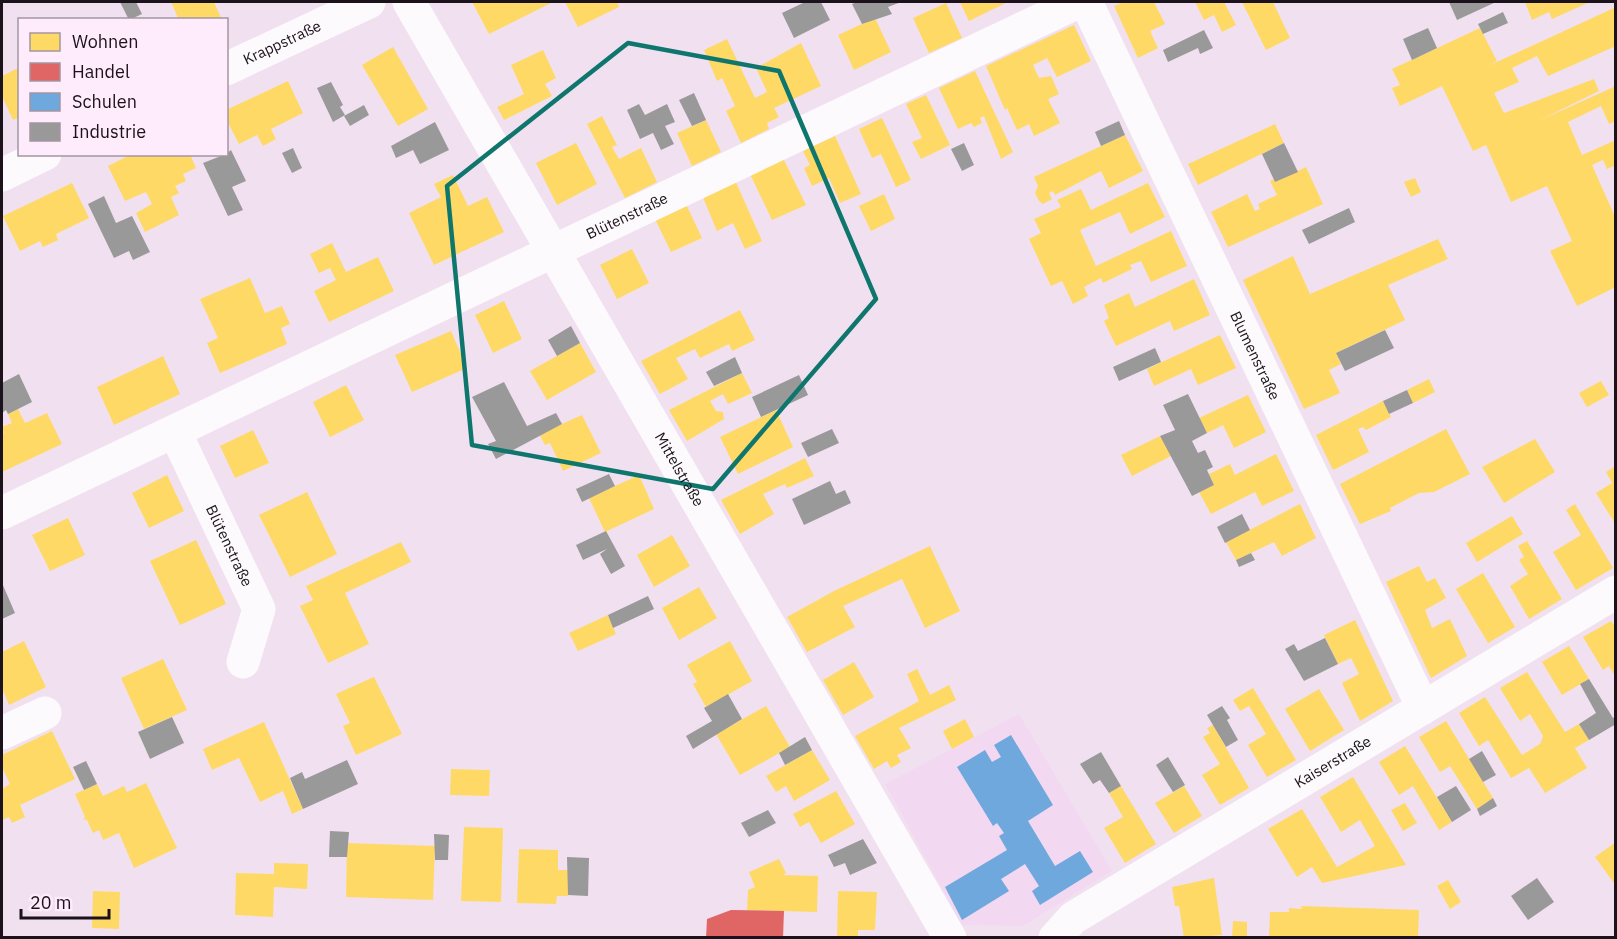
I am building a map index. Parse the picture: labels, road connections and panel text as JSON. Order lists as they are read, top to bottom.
{
  "streets": {
    "street": [
      "Krappstraße",
      "Blütenstraße",
      "Blumenstraße",
      "Mittelstraße",
      "Kaiserstraße"
    ]
  },
  "crossings": [
    ["Blütenstraße", "Mittelstraße"],
    ["Blumenstraße", "Kaiserstraße"]
  ],
  "legend": [
    "Wohnen",
    "Handel",
    "Schulen",
    "Industrie"
  ],
  "scale_bar": "20 m"
}
